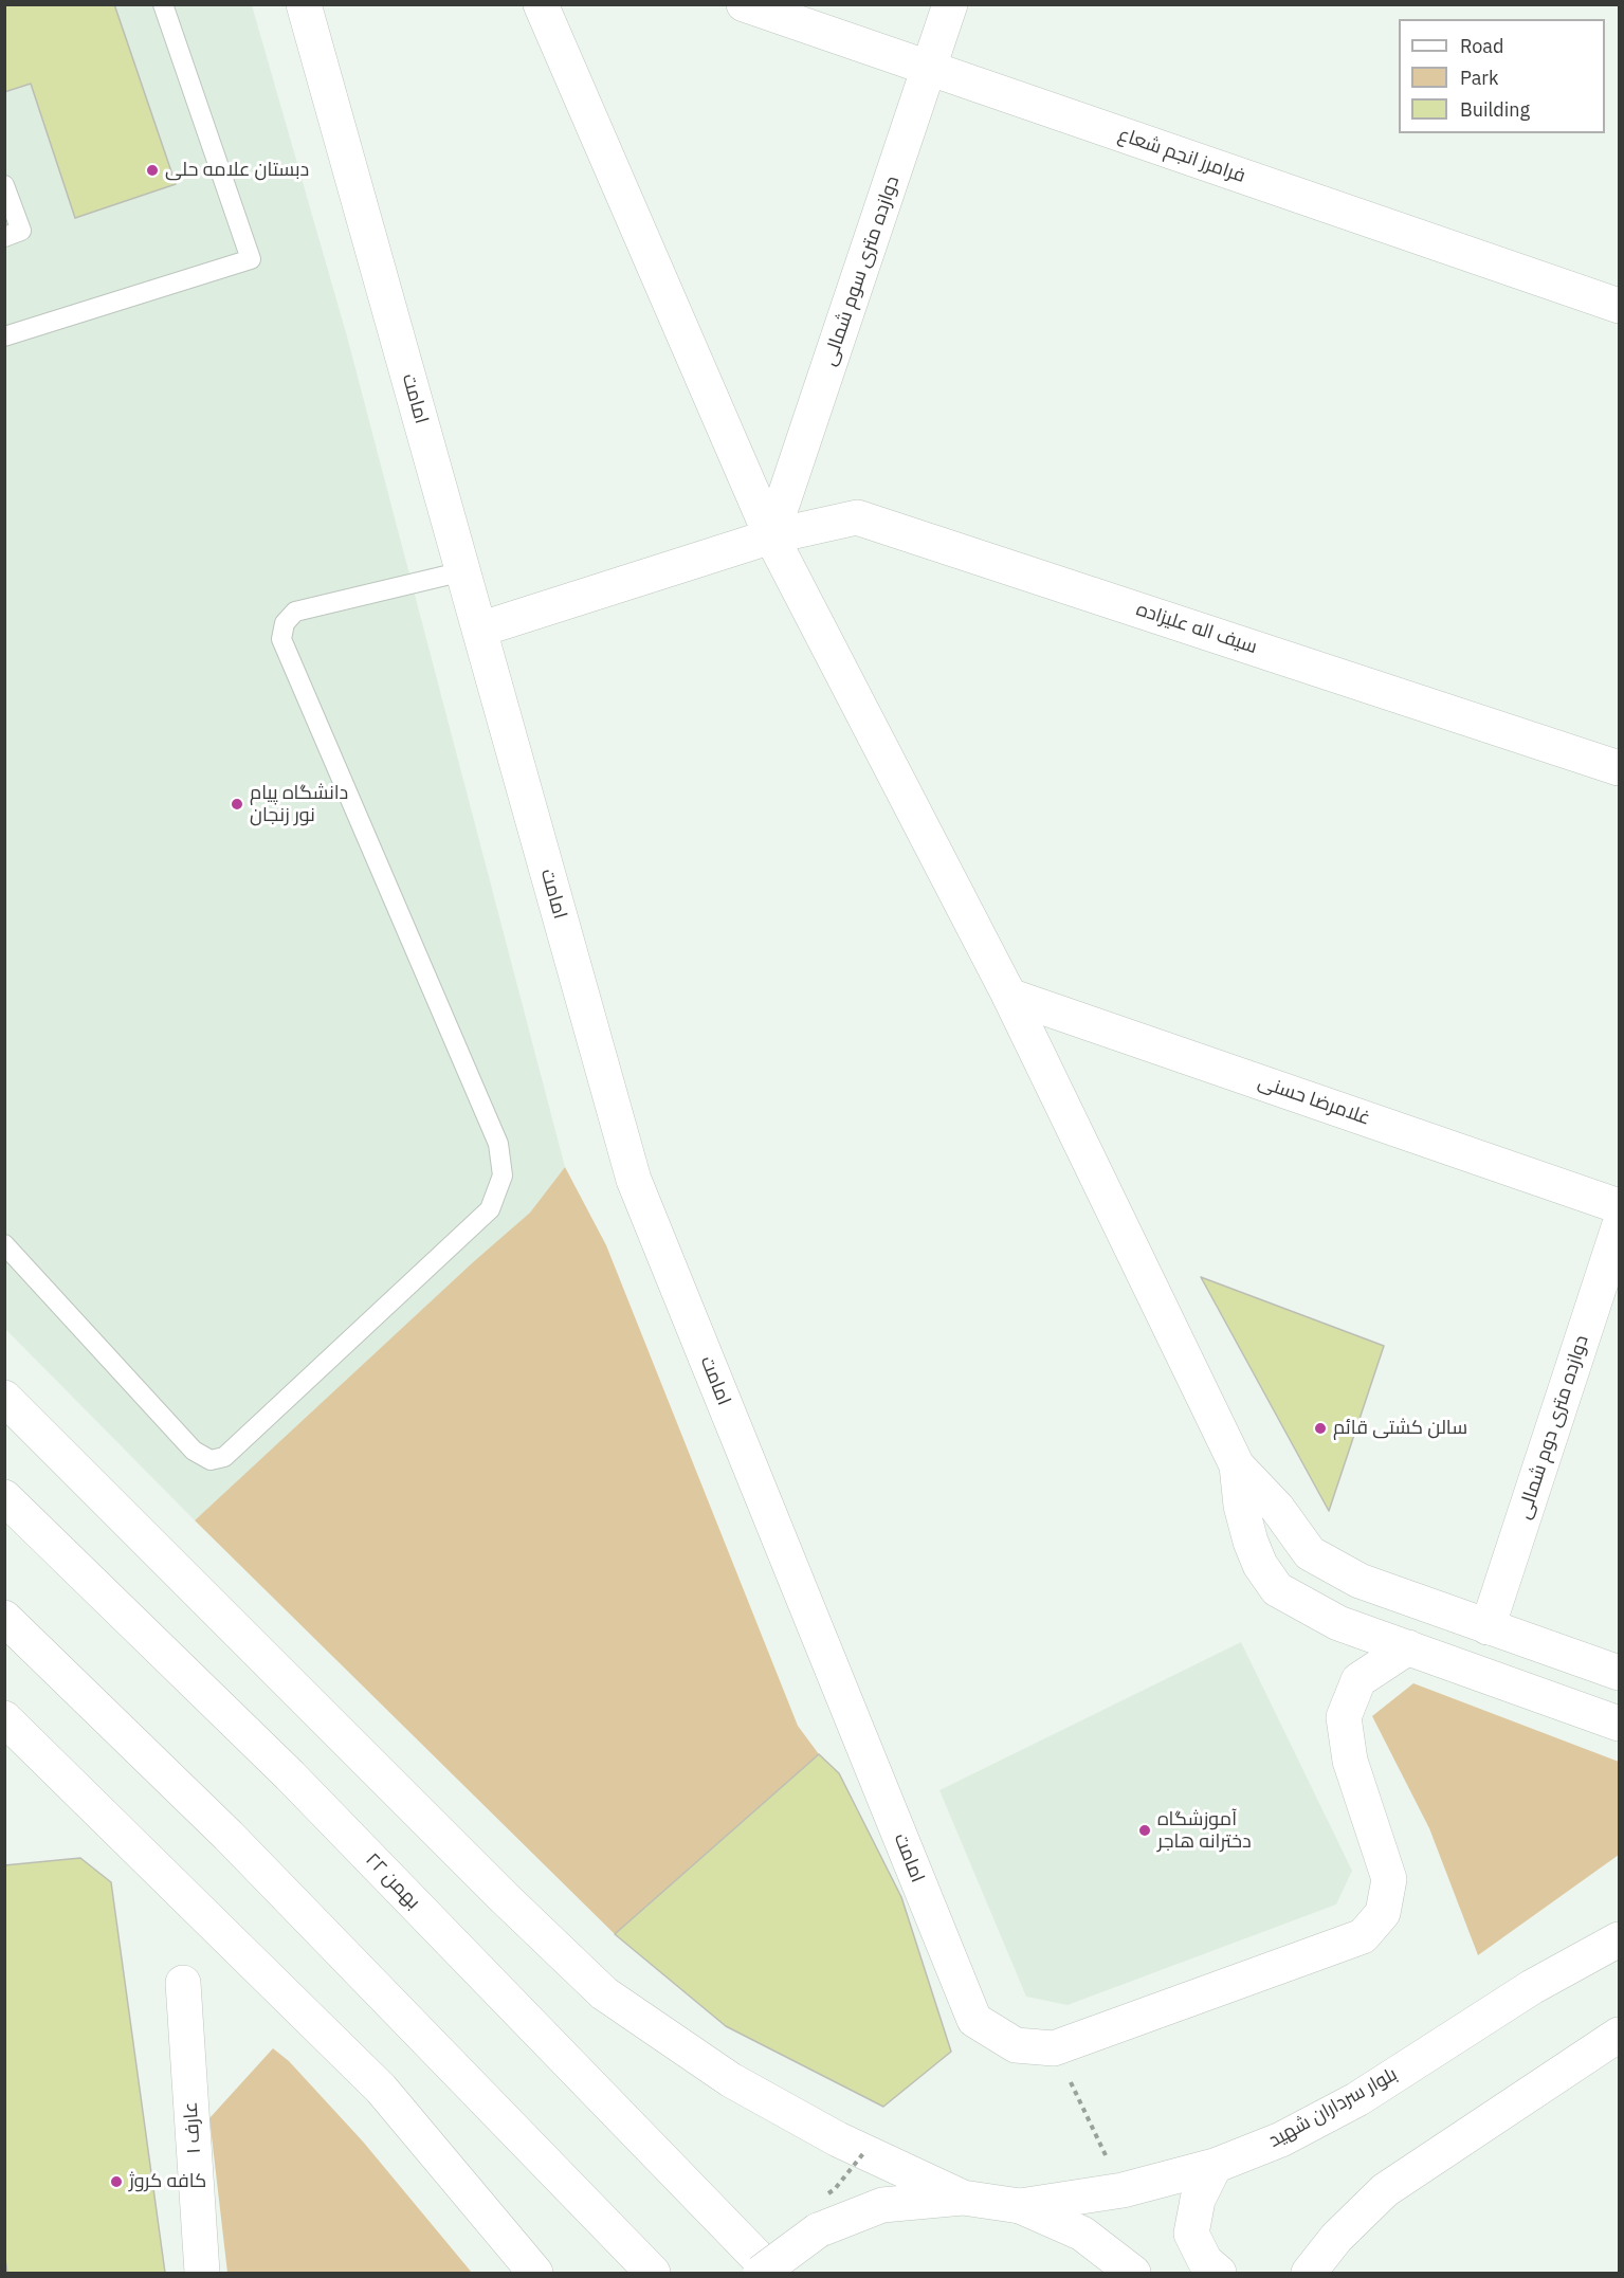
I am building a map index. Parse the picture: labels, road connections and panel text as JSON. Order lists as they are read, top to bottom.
{
  "streets": {
    "main road": [
      "فرامرز انجم شعاع",
      "دوازده متری سوم شمالی",
      "امامت",
      "سیف اله علیزاده",
      "غلامرضا حسنی",
      "دوازده متری دوم شمالی",
      "۲۲ بهمن",
      "بلوار سرداران شهید",
      "عارف ۱"
    ]
  },
  "crossings": [
    ["فرامرز انجم شعاع", "دوازده متری سوم شمالی"],
    ["دوازده متری سوم شمالی", "سیف اله علیزاده"],
    ["امامت", "سیف اله علیزاده"]
  ],
  "places": [
    "دبستان علامه حلی",
    "دانشگاه پیام نور زنجان",
    "سالن کشتی قائم",
    "آموزشگاه دخترانه هاجر",
    "کافه کروژ"
  ],
  "legend": ["Road", "Park", "Building"]
}
